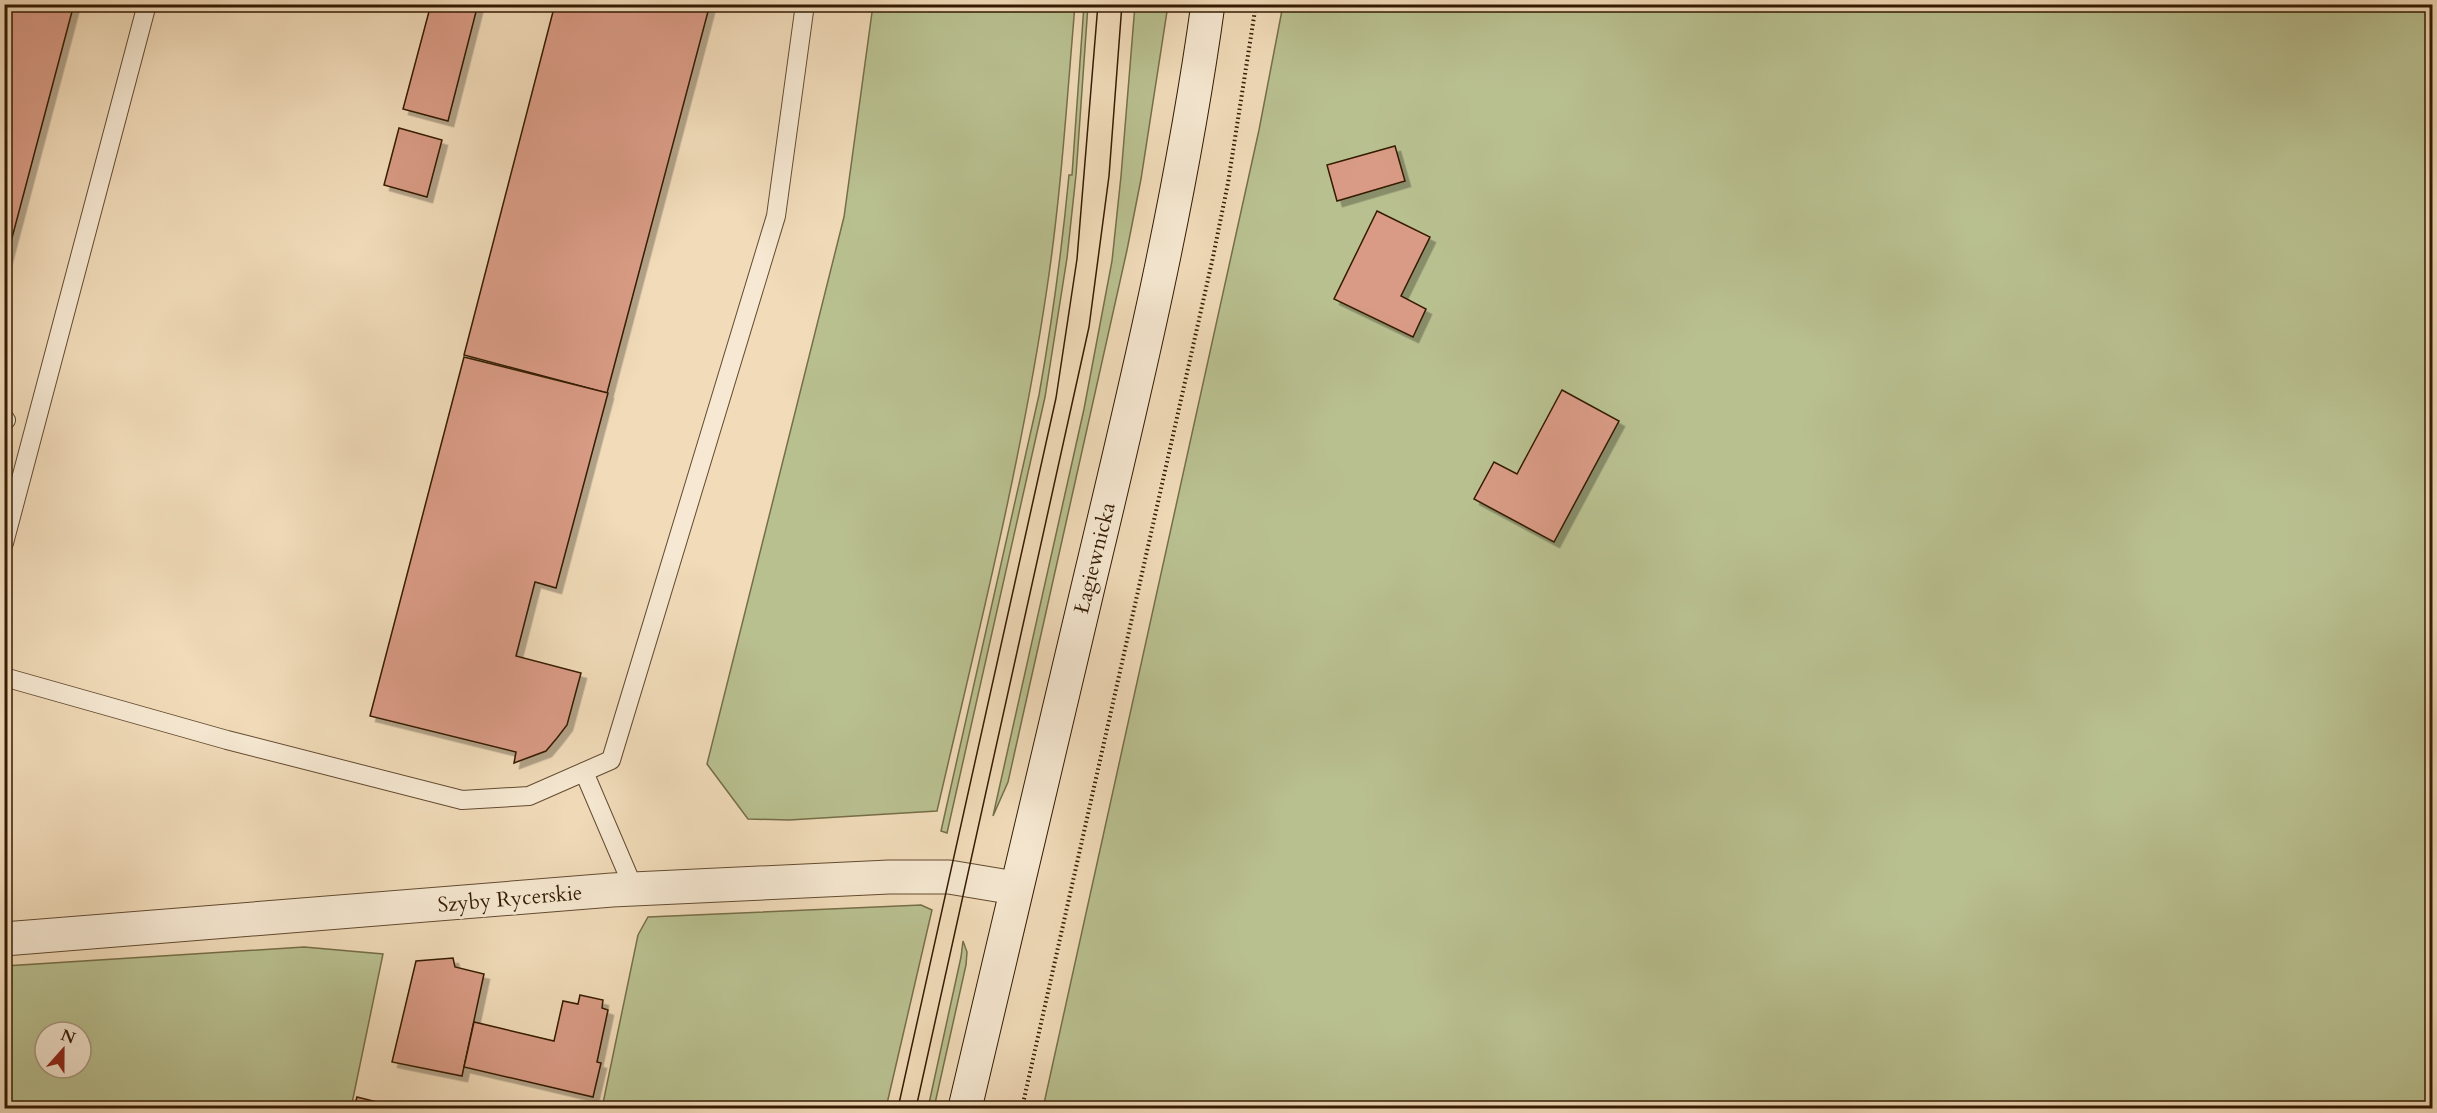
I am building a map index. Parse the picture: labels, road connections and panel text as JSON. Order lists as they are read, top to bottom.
{
  "streets": {
    "main road": ["Łagiewnicka", "Szyby Rycerskie"]
  },
  "crossings": [
    ["Łagiewnicka", "Szyby Rycerskie"]
  ],
  "north": "top"
}
